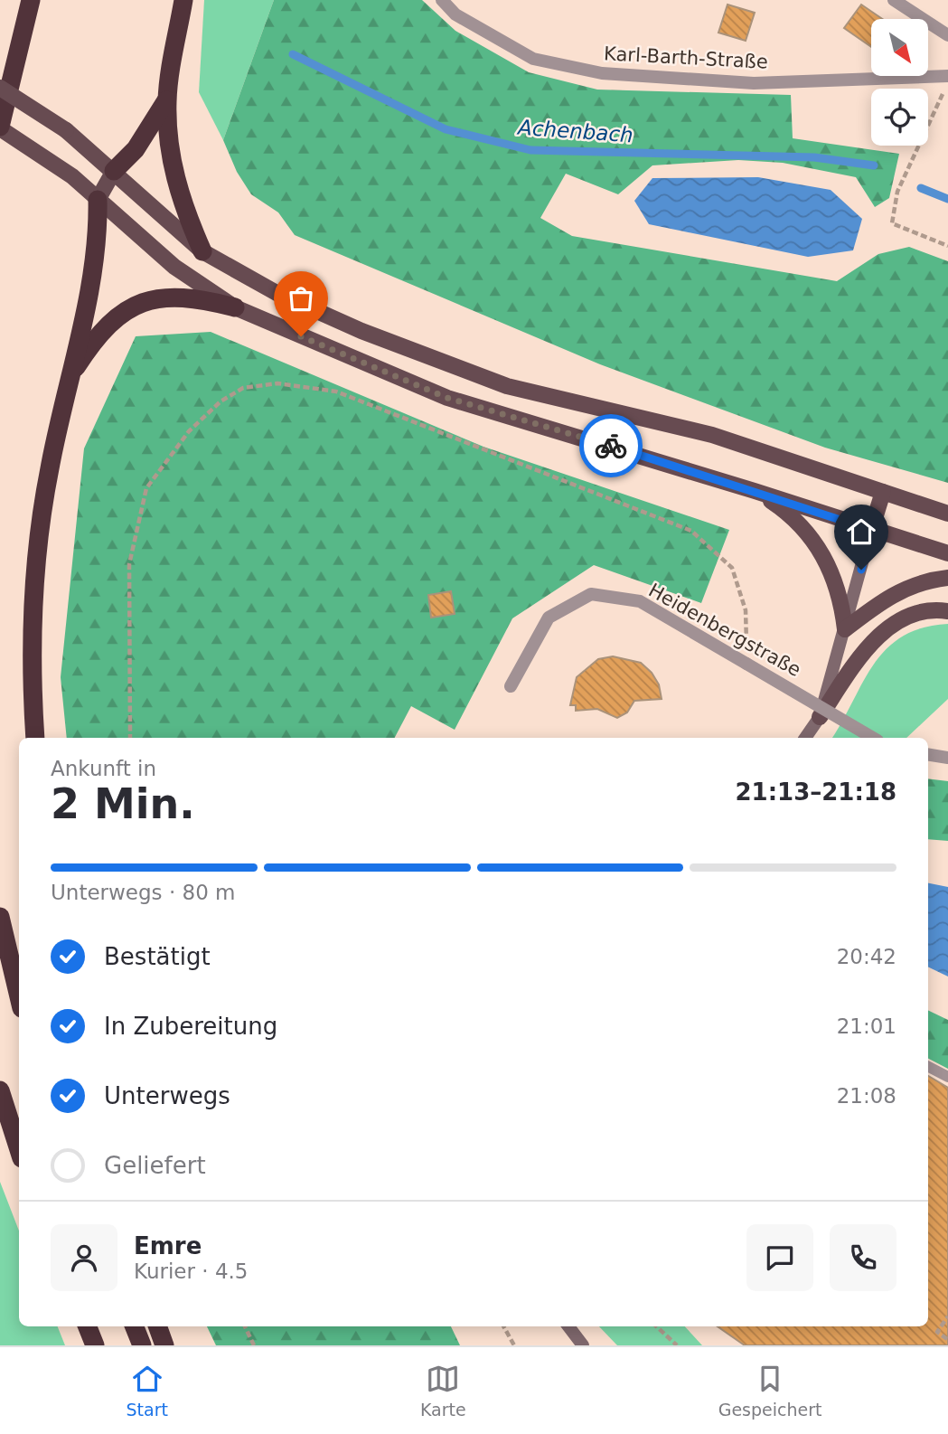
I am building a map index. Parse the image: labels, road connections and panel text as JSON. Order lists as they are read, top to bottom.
{
  "streets": {
    "street": ["Karl-Barth-Straße", "Heidenbergstraße"]
  },
  "water": ["Achenbach"],
  "north": "bottom right",
  "page": {
    "heading": ["2 Min.", "Ankunft in", "21:13–21:18"],
    "panel": ["Emre", "Kurier · 4.5"],
    "bar": "Unterwegs · 80 m",
    "list": [
      ["Bestätigt", "20:42"],
      ["In Zubereitung", "21:01"],
      ["Unterwegs", "21:08"],
      "Geliefert"
    ],
    "tabs": ["Start", "Karte", "Gespeichert"]
  }
}
